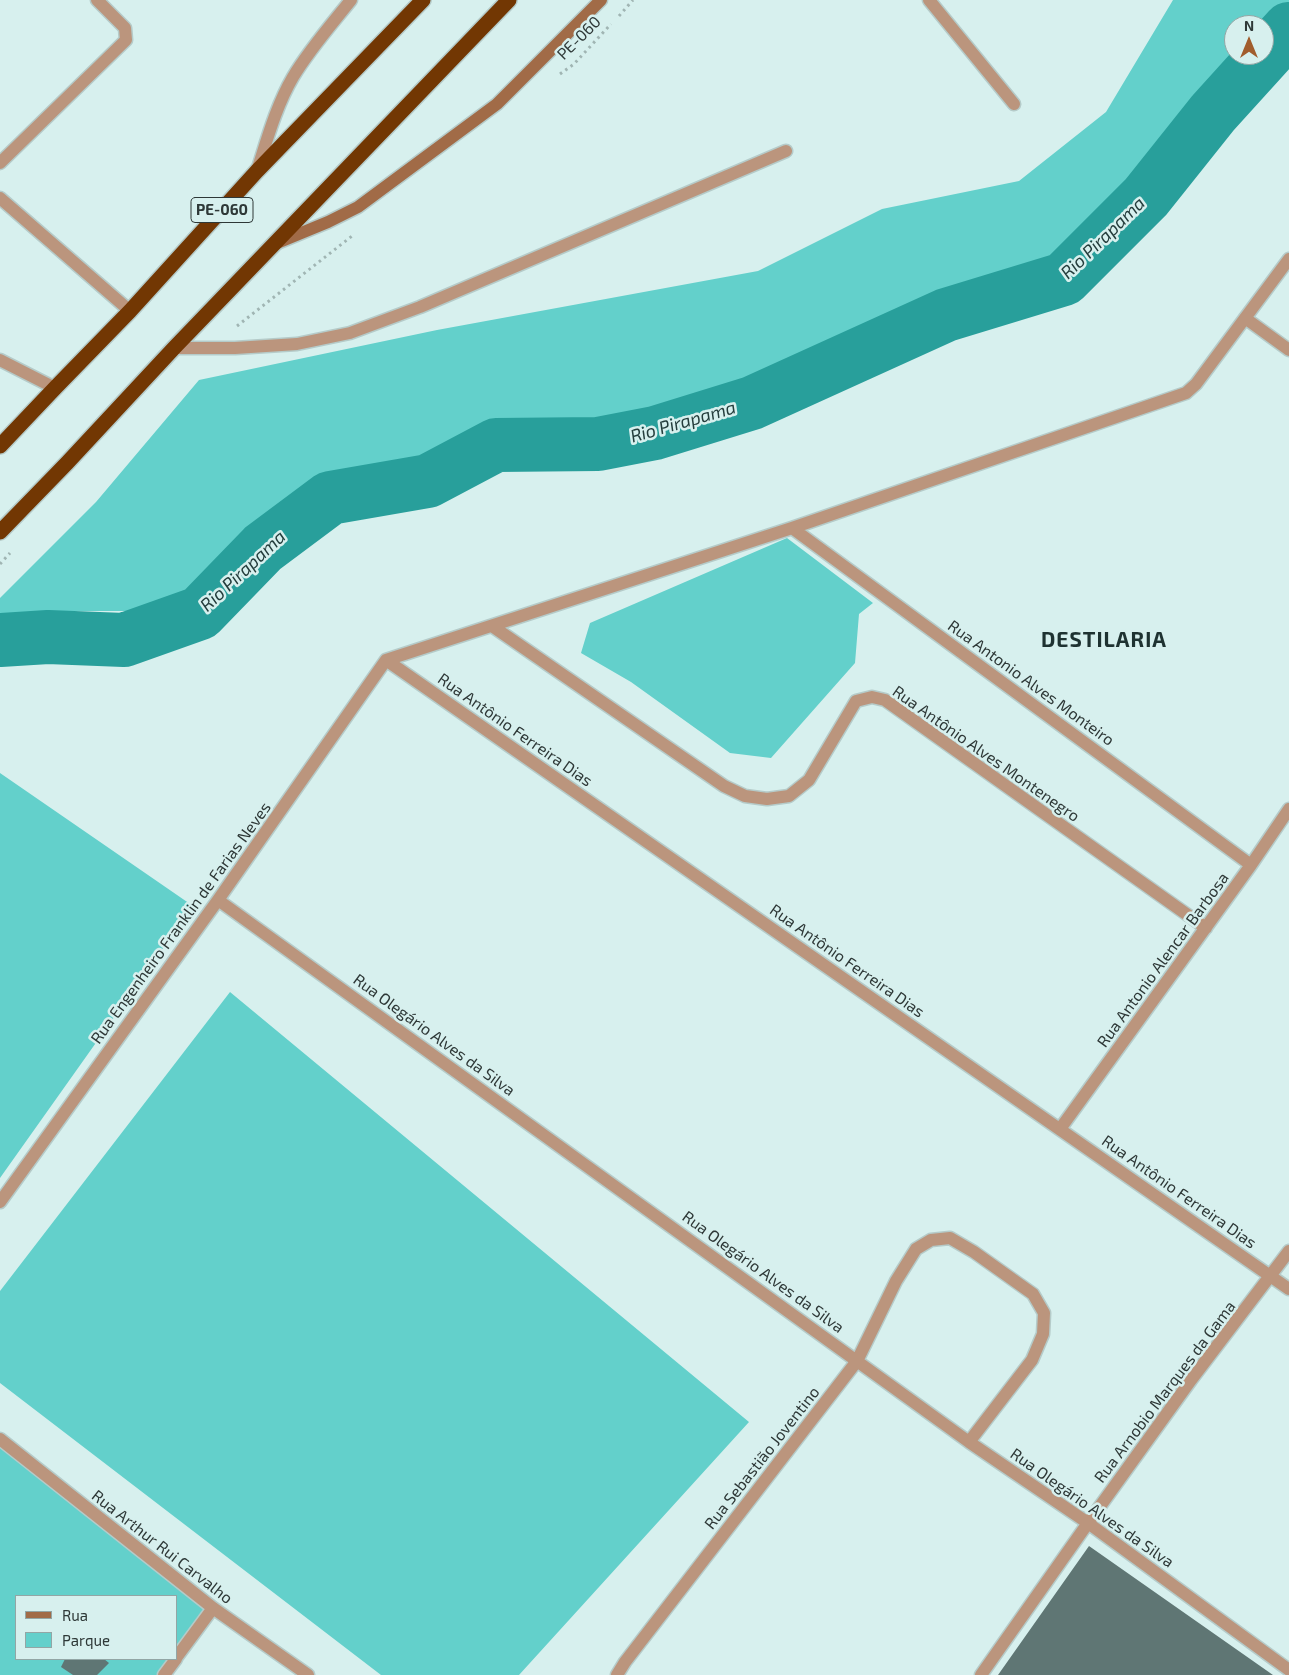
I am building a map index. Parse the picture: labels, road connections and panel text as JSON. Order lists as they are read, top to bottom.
{
  "streets": {
    "highway": ["PE-060"],
    "street": [
      "Rua Antonio Alves Monteiro",
      "Rua Antônio Ferreira Dias",
      "Rua Antônio Alves Montenegro",
      "Rua Engenheiro Franklin de Farias Neves",
      "Rua Antonio Alencar Barbosa",
      "Rua Olegário Alves da Silva",
      "Rua Arnobio Marques da Gama",
      "Rua Sebastião Joventino",
      "Rua Arthur Rui Carvalho"
    ]
  },
  "crossings": [
    ["Rua Antonio Alves Monteiro", "Rua Antonio Alencar Barbosa"],
    ["Rua Antônio Ferreira Dias", "Rua Engenheiro Franklin de Farias Neves"],
    ["Rua Antônio Ferreira Dias", "Rua Antonio Alencar Barbosa"],
    ["Rua Antônio Ferreira Dias", "Rua Arnobio Marques da Gama"],
    ["Rua Antônio Alves Montenegro", "Rua Antonio Alencar Barbosa"],
    ["Rua Engenheiro Franklin de Farias Neves", "Rua Olegário Alves da Silva"],
    ["Rua Olegário Alves da Silva", "Rua Arnobio Marques da Gama"],
    ["Rua Olegário Alves da Silva", "Rua Sebastião Joventino"]
  ],
  "districts": ["DESTILARIA"],
  "water": ["Rio Pirapama"],
  "legend": ["Rua", "Parque"],
  "north": "top"
}
